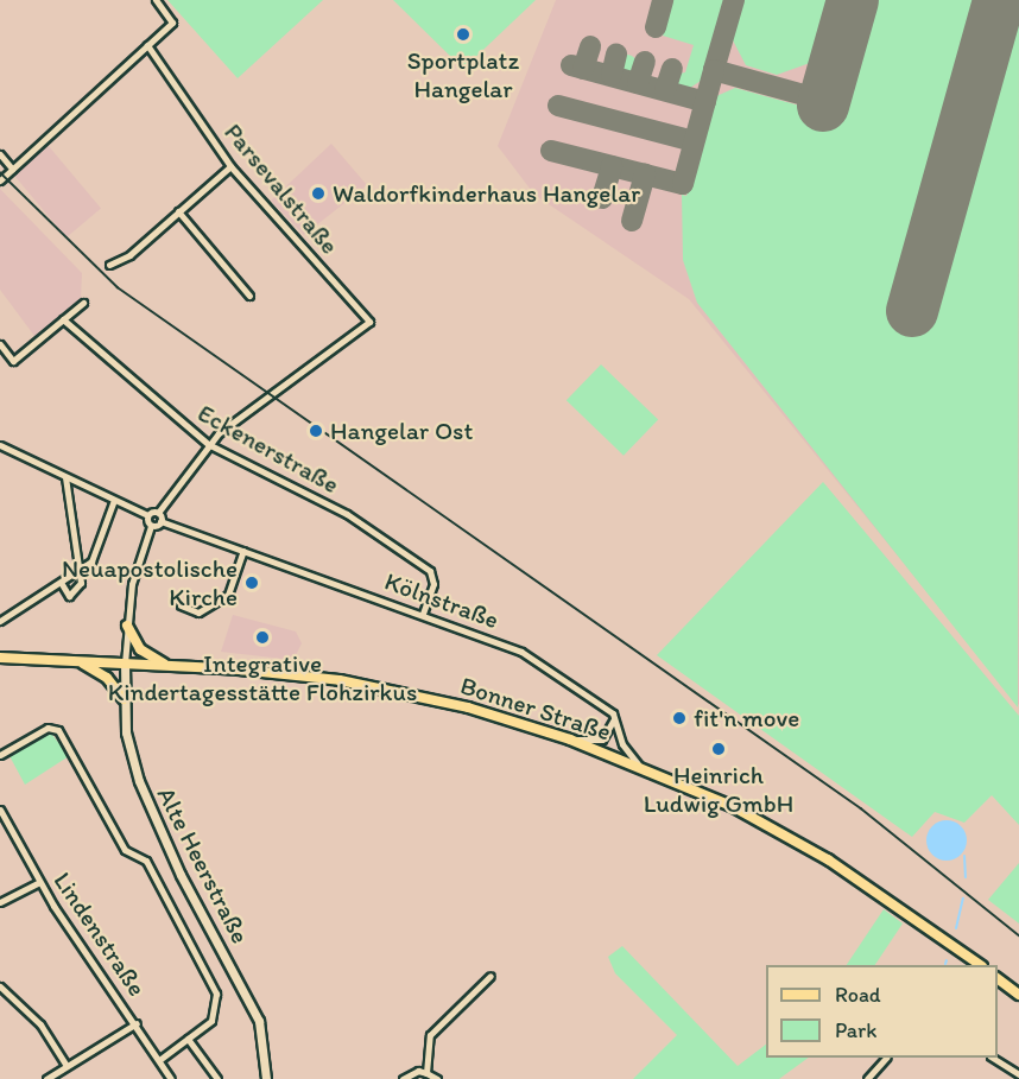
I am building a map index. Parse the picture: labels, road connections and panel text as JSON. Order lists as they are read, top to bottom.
{
  "streets": {
    "main road": ["Bonner Straße"],
    "street": [
      "Parsevalstraße",
      "Eckenerstraße",
      "Kölnstraße",
      "Alte Heerstraße",
      "Lindenstraße"
    ]
  },
  "crossings": [
    ["Parsevalstraße", "Eckenerstraße"],
    ["Eckenerstraße", "Kölnstraße"],
    ["Bonner Straße", "Alte Heerstraße"]
  ],
  "places": [
    "Sportplatz Hangelar",
    "Waldorfkinderhaus Hangelar",
    "Hangelar Ost",
    "Neuapostolische Kirche",
    "Integrative Kindertagesstätte Flohzirkus",
    "fit'n move",
    "Heinrich Ludwig GmbH"
  ],
  "legend": ["Road", "Park"]
}
